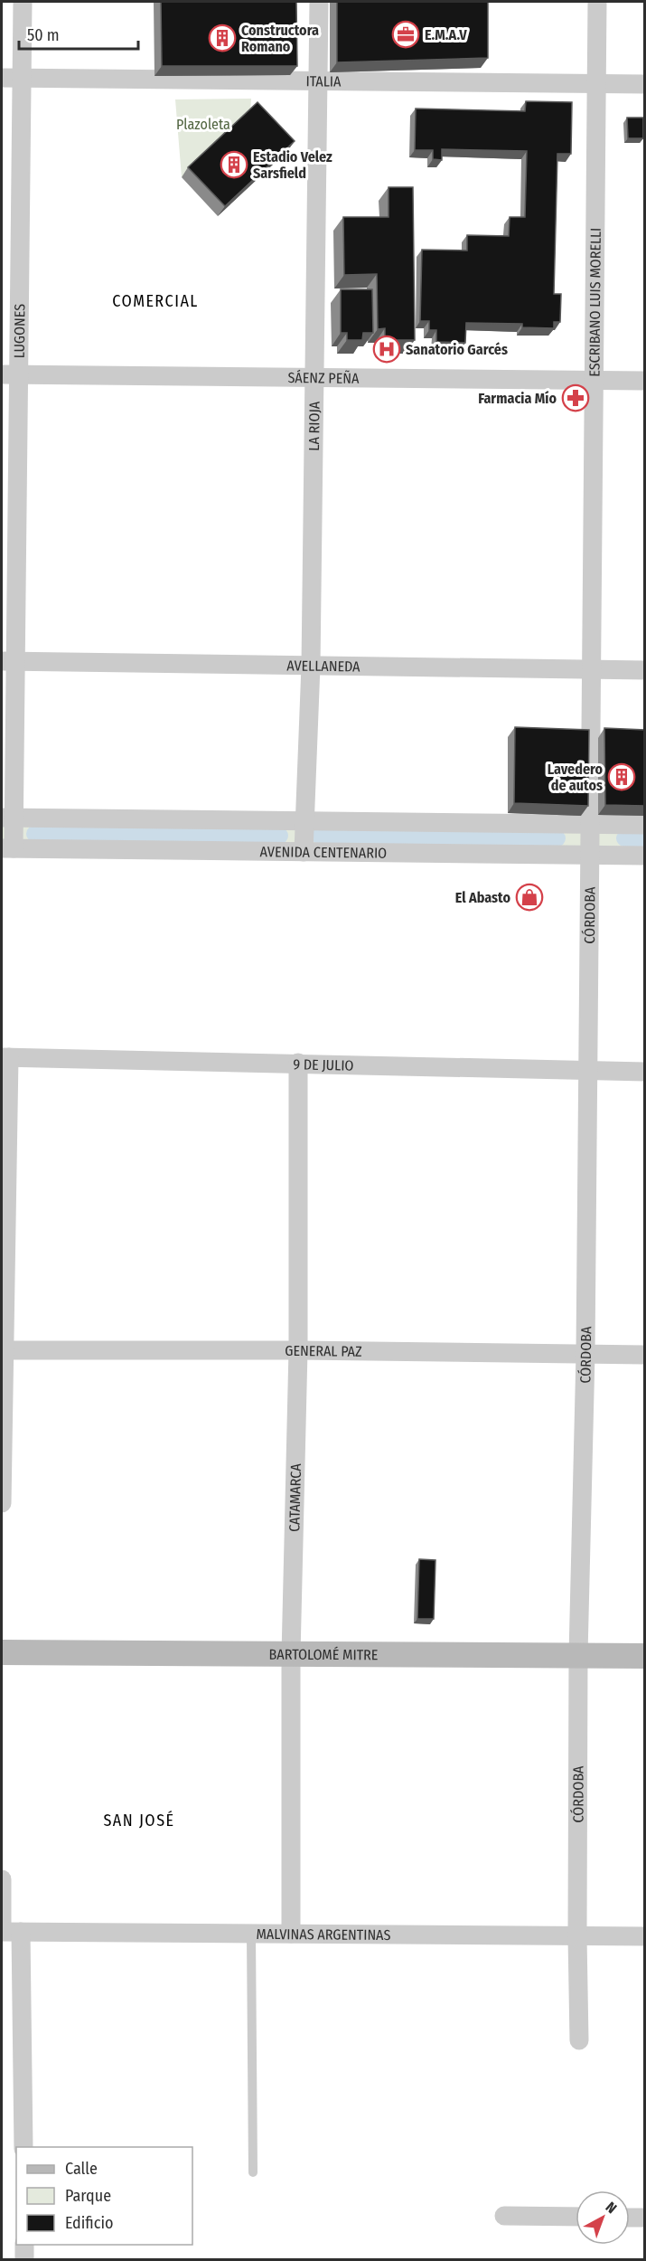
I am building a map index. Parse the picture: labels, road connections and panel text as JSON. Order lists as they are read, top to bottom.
{
  "streets": {
    "main road": ["BARTOLOMÉ MITRE"],
    "street": [
      "ITALIA",
      "ESCRIBANO LUIS MORELLI",
      "LUGONES",
      "SÁENZ PEÑA",
      "LA RIOJA",
      "AVELLANEDA",
      "AVENIDA CENTENARIO",
      "CÓRDOBA",
      "9 DE JULIO",
      "GENERAL PAZ",
      "CATAMARCA",
      "MALVINAS ARGENTINAS"
    ]
  },
  "crossings": [
    ["ITALIA", "ESCRIBANO LUIS MORELLI"],
    ["ITALIA", "LUGONES"],
    ["ITALIA", "LA RIOJA"],
    ["ESCRIBANO LUIS MORELLI", "SÁENZ PEÑA"],
    ["ESCRIBANO LUIS MORELLI", "AVELLANEDA"],
    ["ESCRIBANO LUIS MORELLI", "CÓRDOBA"],
    ["LUGONES", "SÁENZ PEÑA"],
    ["LUGONES", "AVELLANEDA"],
    ["LUGONES", "AVENIDA CENTENARIO"],
    ["SÁENZ PEÑA", "LA RIOJA"],
    ["LA RIOJA", "AVELLANEDA"],
    ["LA RIOJA", "AVENIDA CENTENARIO"],
    ["AVELLANEDA", "CÓRDOBA"],
    ["AVENIDA CENTENARIO", "CÓRDOBA"],
    ["CÓRDOBA", "9 DE JULIO"],
    ["CÓRDOBA", "GENERAL PAZ"],
    ["CÓRDOBA", "BARTOLOMÉ MITRE"],
    ["CÓRDOBA", "MALVINAS ARGENTINAS"],
    ["9 DE JULIO", "CATAMARCA"],
    ["GENERAL PAZ", "CATAMARCA"],
    ["CATAMARCA", "BARTOLOMÉ MITRE"],
    ["CATAMARCA", "MALVINAS ARGENTINAS"]
  ],
  "districts": ["COMERCIAL", "SAN JOSÉ"],
  "parks": ["Plazoleta"],
  "places": {
    "office": ["E.M.A.V"],
    "building": ["Constructora Romano", "Estadio Velez Sarsfield", "Lavedero de autos"],
    "hospital": ["Sanatorio Garcés"],
    "pharmacy": ["Farmacia Mío"],
    "shop": ["El Abasto"]
  },
  "legend": ["Calle", "Parque", "Edificio"],
  "scale_bar": "50 m",
  "north": "top right"
}
